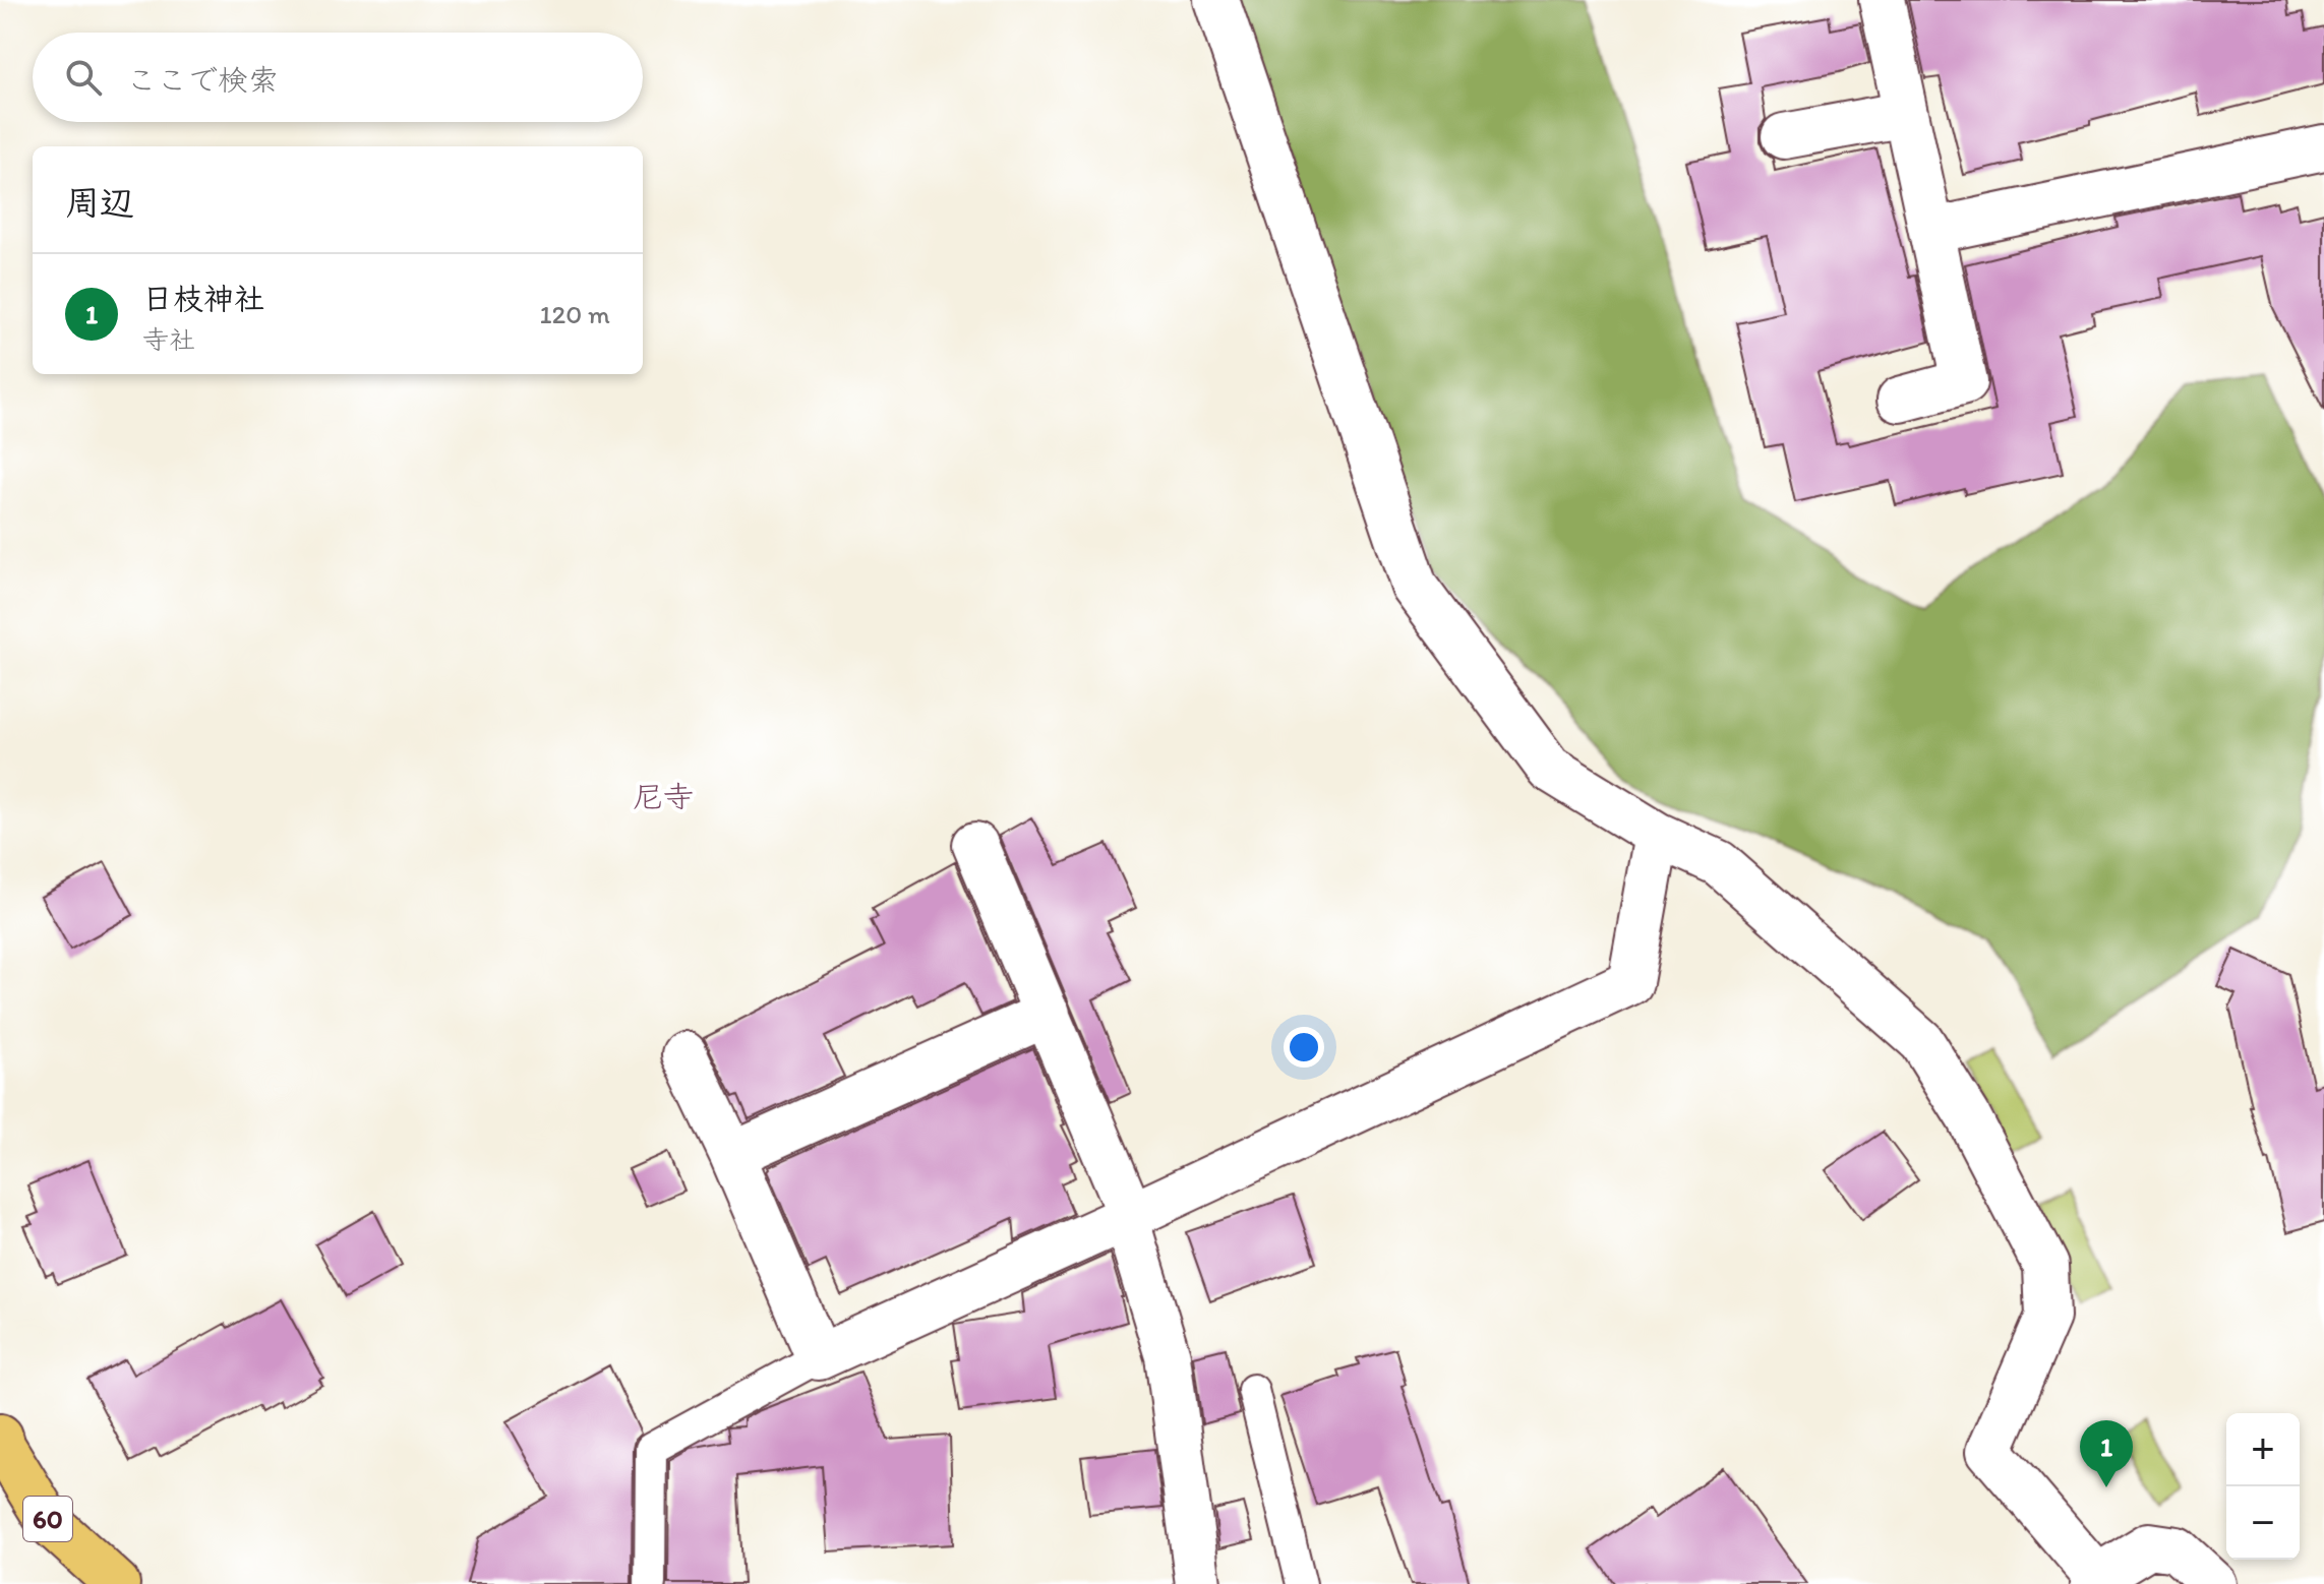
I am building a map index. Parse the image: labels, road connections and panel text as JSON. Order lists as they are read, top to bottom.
{
  "streets": {
    "main road": ["60"]
  },
  "districts": ["尼寺"],
  "page": {
    "search": "ここで検索",
    "heading": "周辺",
    "list": [
      {
        "mark": "1",
        "name": "日枝神社",
        "note": "寺社",
        "value": "120 m"
      }
    ],
    "map_buttons": ["+", "−"],
    "pins": "1"
  }
}
